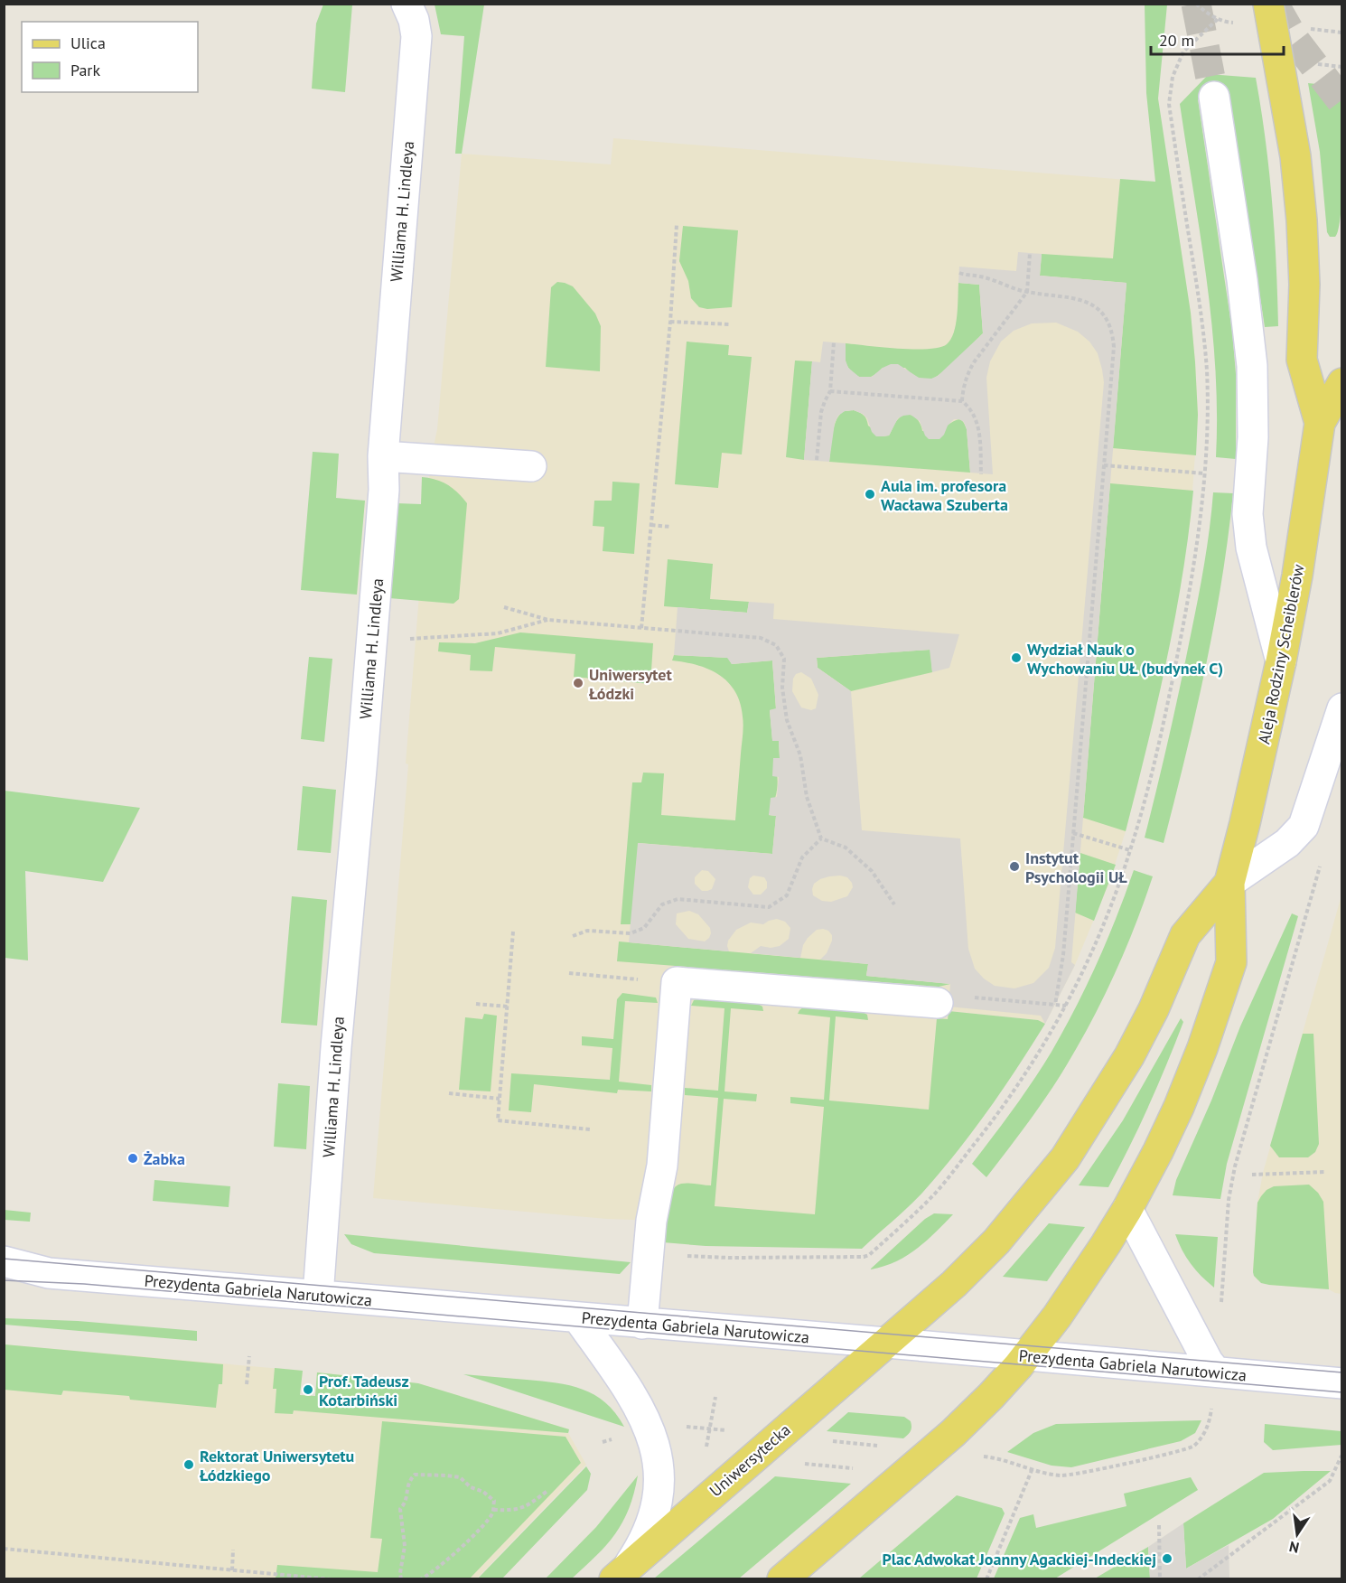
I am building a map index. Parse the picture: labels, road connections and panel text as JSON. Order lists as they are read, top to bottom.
{
  "streets": {
    "main road": ["Aleja Rodziny Scheiblerów", "Uniwersytecka"],
    "street": ["Williama H. Lindleya", "Prezydenta Gabriela Narutowicza"]
  },
  "crossings": [
    ["Williama H. Lindleya", "Prezydenta Gabriela Narutowicza"],
    ["Aleja Rodziny Scheiblerów", "Prezydenta Gabriela Narutowicza"],
    ["Aleja Rodziny Scheiblerów", "Uniwersytecka"],
    ["Prezydenta Gabriela Narutowicza", "Uniwersytecka"]
  ],
  "places": [
    "Aula im. profesora Wacława Szuberta",
    "Wydział Nauk o Wychowaniu UŁ (budynek C)",
    "Uniwersytet Łódzki",
    "Instytut Psychologii UŁ",
    "Żabka",
    "Prof. Tadeusz Kotarbiński",
    "Rektorat Uniwersytetu Łódzkiego",
    "Plac Adwokat Joanny Agackiej-Indeckiej"
  ],
  "legend": ["Ulica", "Park"],
  "scale_bar": "20 m",
  "north": "bottom"
}
